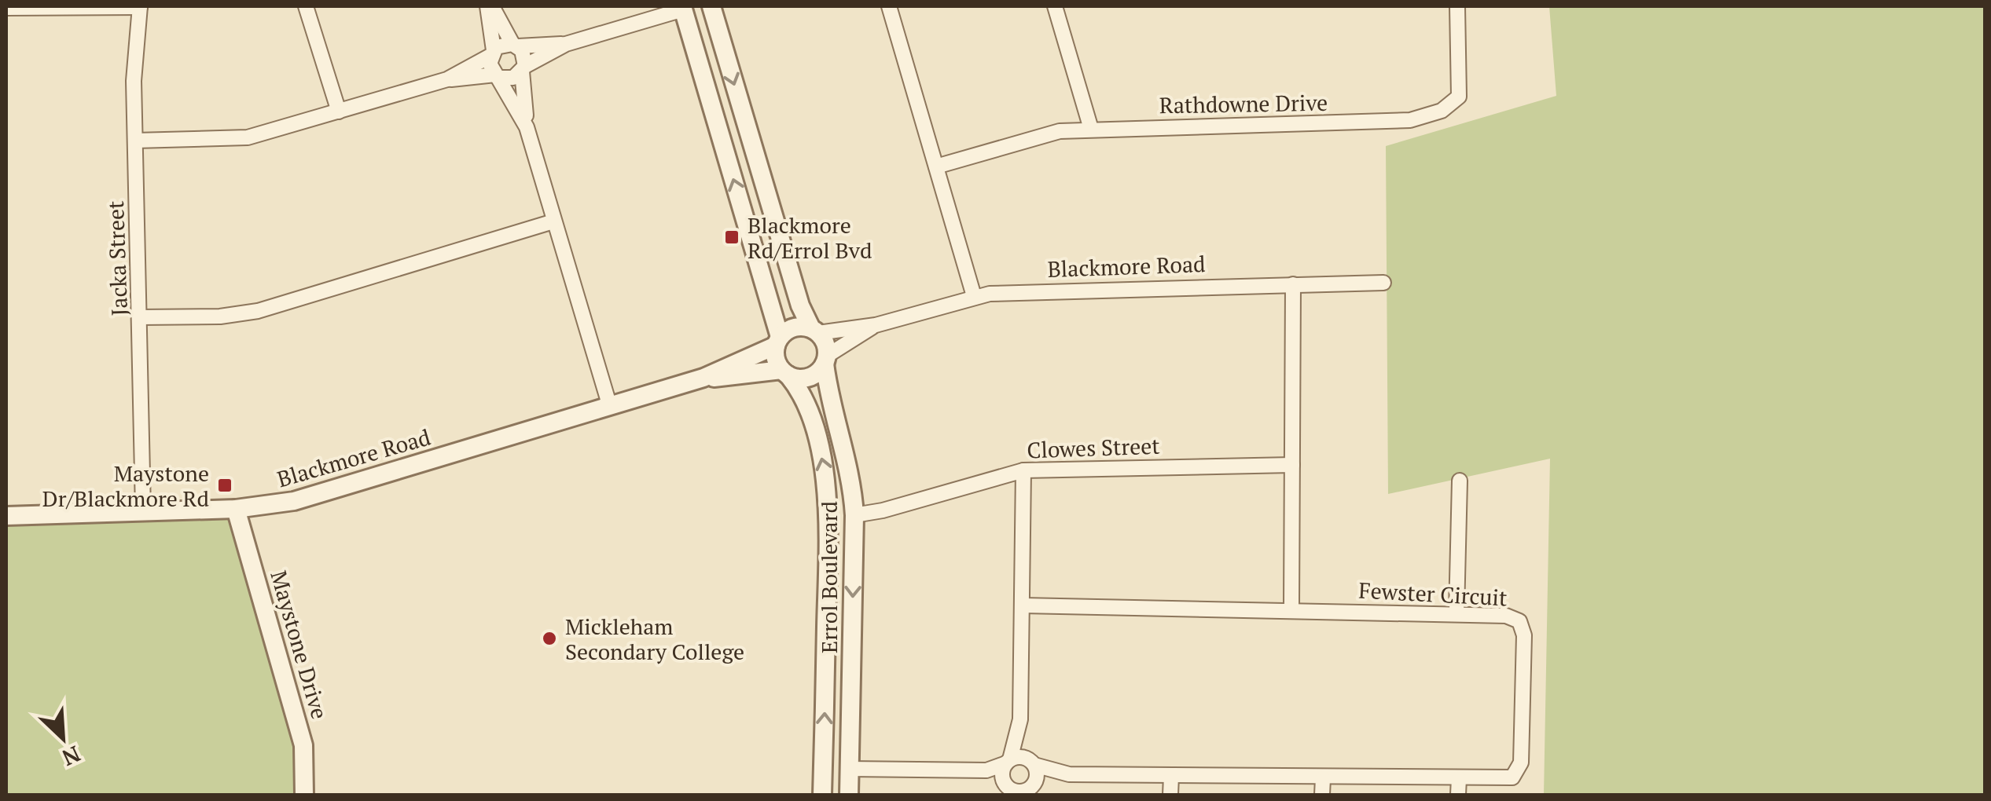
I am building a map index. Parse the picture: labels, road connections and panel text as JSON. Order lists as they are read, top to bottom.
{
  "streets": {
    "street": [
      "Rathdowne Drive",
      "Jacka Street",
      "Blackmore Road",
      "Clowes Street",
      "Errol Boulevard",
      "Fewster Circuit",
      "Maystone Drive"
    ]
  },
  "crossings": [
    ["Jacka Street", "Blackmore Road"],
    ["Blackmore Road", "Errol Boulevard"],
    ["Blackmore Road", "Maystone Drive"],
    ["Clowes Street", "Errol Boulevard"]
  ],
  "places": {
    "transit": ["Blackmore Rd/Errol Bvd", "Maystone Dr/Blackmore Rd"],
    "other": ["Mickleham Secondary College"]
  },
  "north": "bottom right"
}
